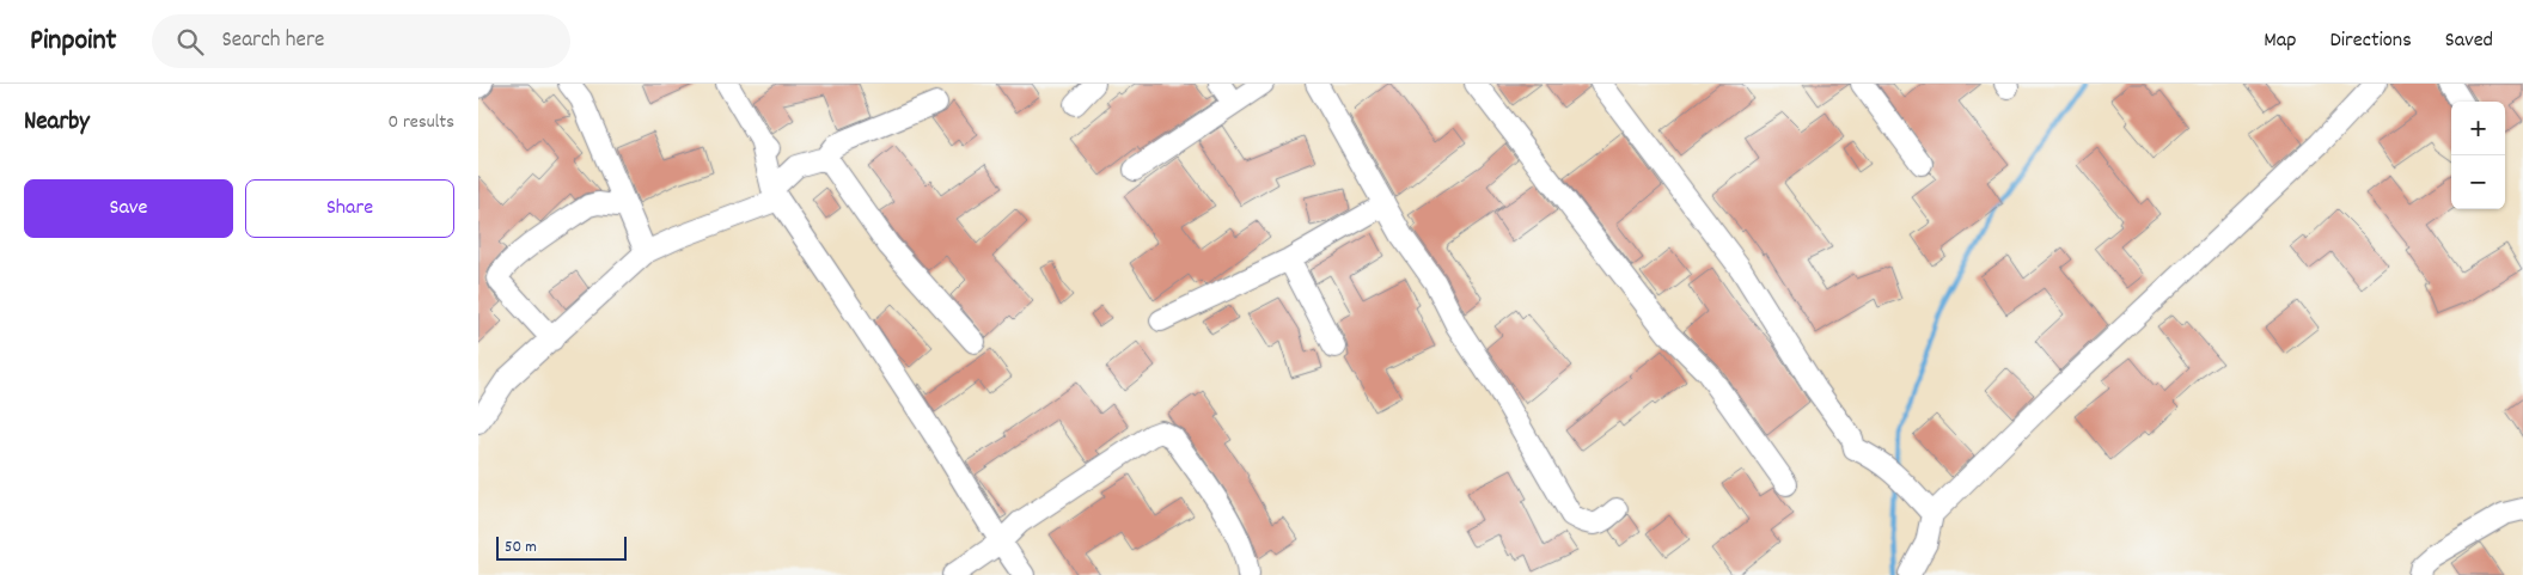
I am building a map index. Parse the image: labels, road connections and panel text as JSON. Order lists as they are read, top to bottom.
{
  "scale_bar": "50 m",
  "page": {
    "header": "Pinpoint",
    "search": "Search here",
    "nav": ["Map", "Directions", "Saved"],
    "heading": ["Nearby", "0 results"],
    "map_buttons": ["+", "−"],
    "buttons": ["Save", "Share"],
    "scale": "50 m"
  }
}
